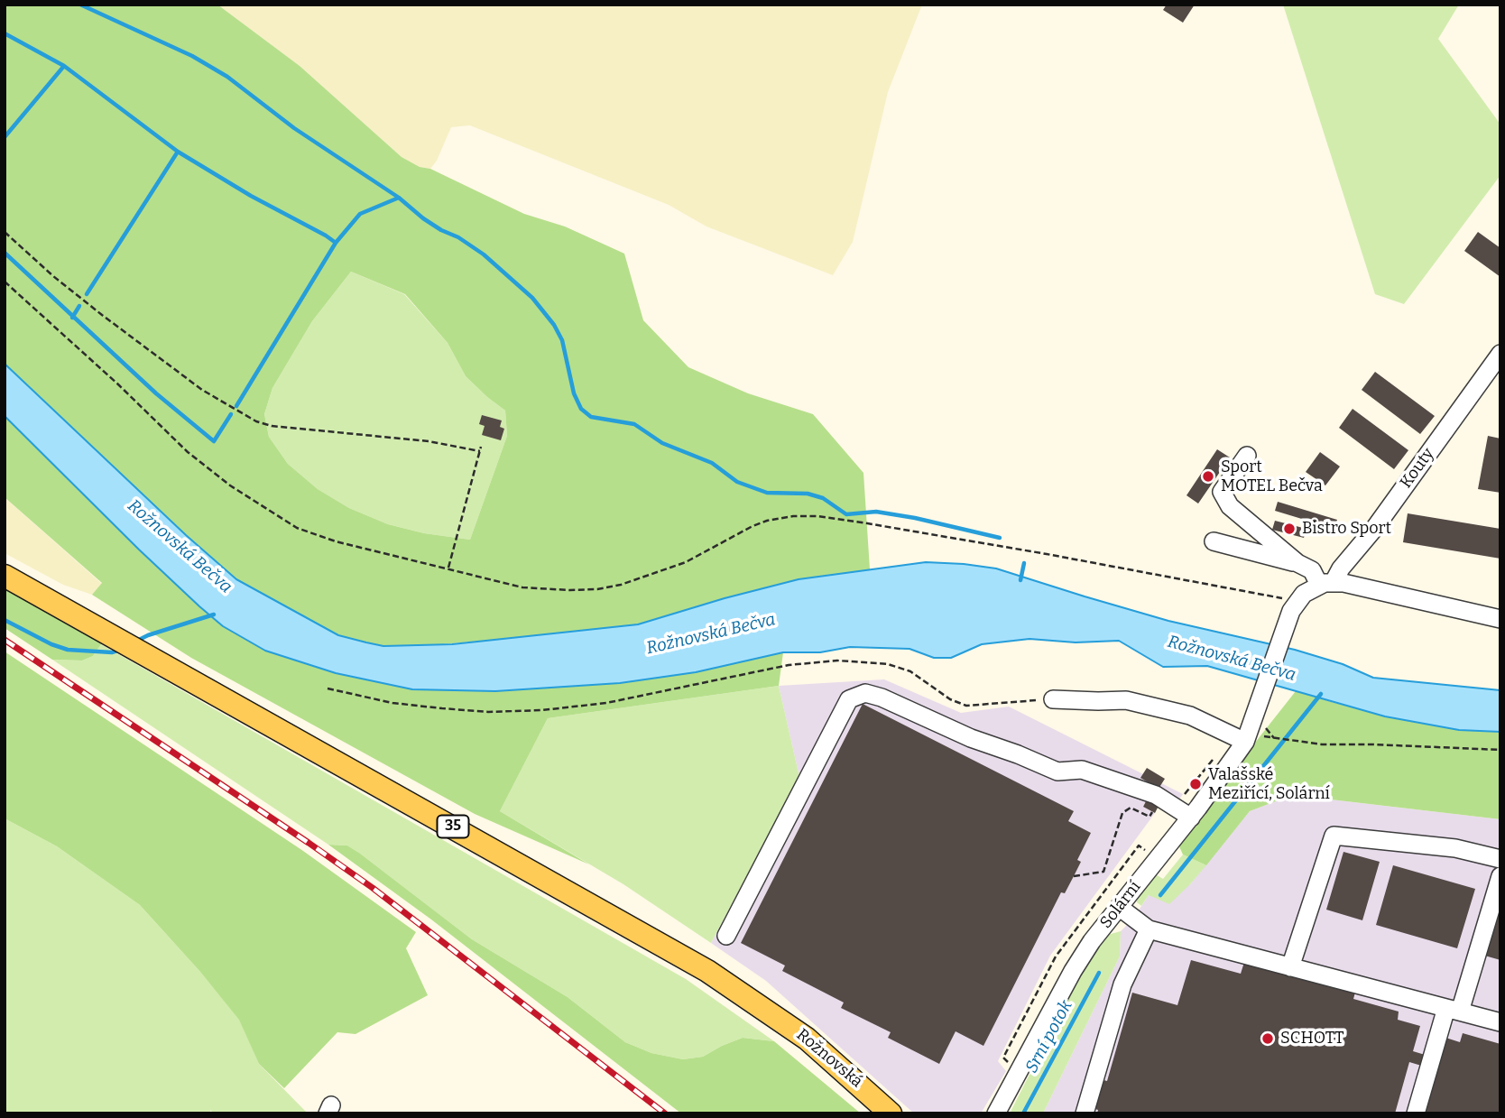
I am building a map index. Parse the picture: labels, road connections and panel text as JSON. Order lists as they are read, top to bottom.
{
  "streets": {
    "main road": ["35", "Rožnovská"],
    "street": ["Kouty", "Solární"]
  },
  "crossings": [
    ["Kouty", "Solární"]
  ],
  "water": ["Rožnovská Bečva", "Srní potok"],
  "places": [
    "Sport MOTEL Bečva",
    "Bistro Sport",
    "Valašské Meziřící, Solární",
    "SCHOTT"
  ]
}
